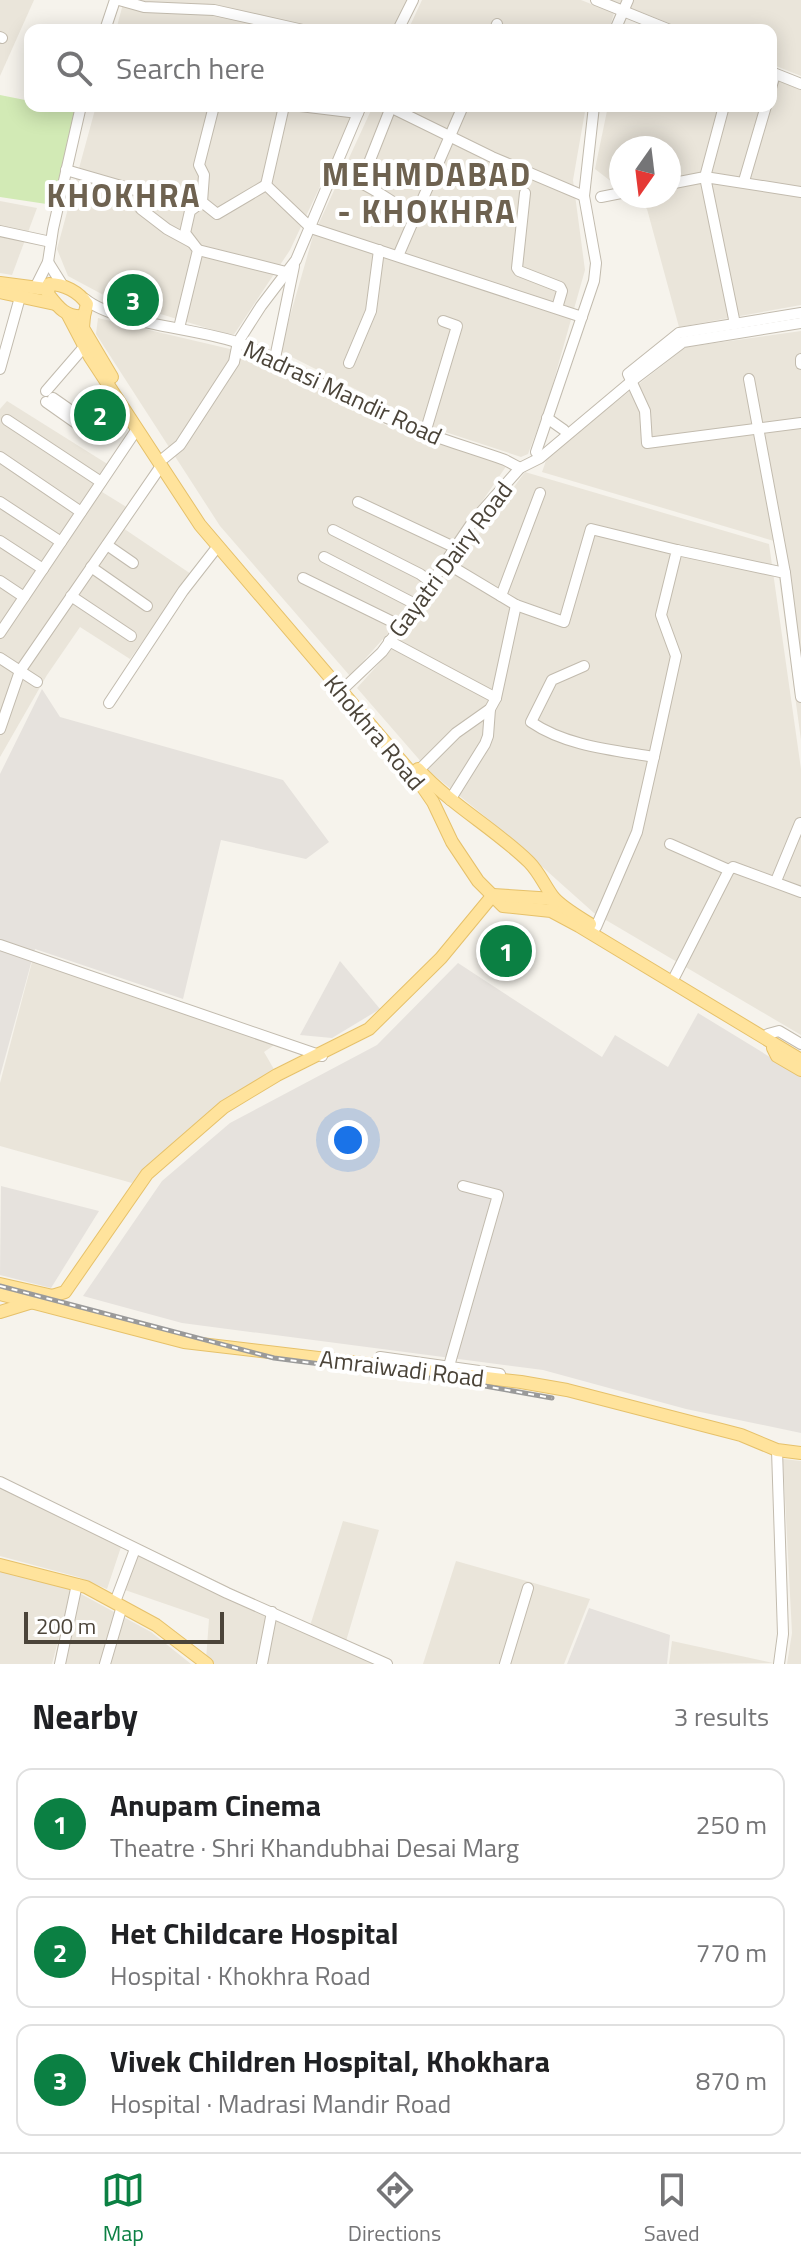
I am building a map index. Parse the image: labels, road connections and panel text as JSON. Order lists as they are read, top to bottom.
{
  "streets": {
    "main road": ["Khokhra Road", "Amraiwadi Road"],
    "street": ["Madrasi Mandir Road", "Gayatri Dairy Road"]
  },
  "crossings": [
    ["Madrasi Mandir Road", "Gayatri Dairy Road"],
    ["Gayatri Dairy Road", "Khokhra Road"]
  ],
  "districts": ["MEHMDABAD - KHOKHRA", "KHOKHRA"],
  "scale_bar": "200 m",
  "north": "bottom",
  "page": {
    "search": "Search here",
    "pins": ["3", "2", "1"],
    "scale": "200 m",
    "heading": ["Nearby", "3 results"],
    "list": [
      {
        "mark": "1",
        "name": "Anupam Cinema",
        "note": "Theatre · Shri Khandubhai Desai Marg",
        "value": "250 m"
      },
      {
        "mark": "2",
        "name": "Het Childcare Hospital",
        "note": "Hospital · Khokhra Road",
        "value": "770 m"
      },
      {
        "mark": "3",
        "name": "Vivek Children Hospital, Khokhara",
        "note": "Hospital · Madrasi Mandir Road",
        "value": "870 m"
      }
    ],
    "nav": ["Map", "Directions", "Saved"]
  }
}
